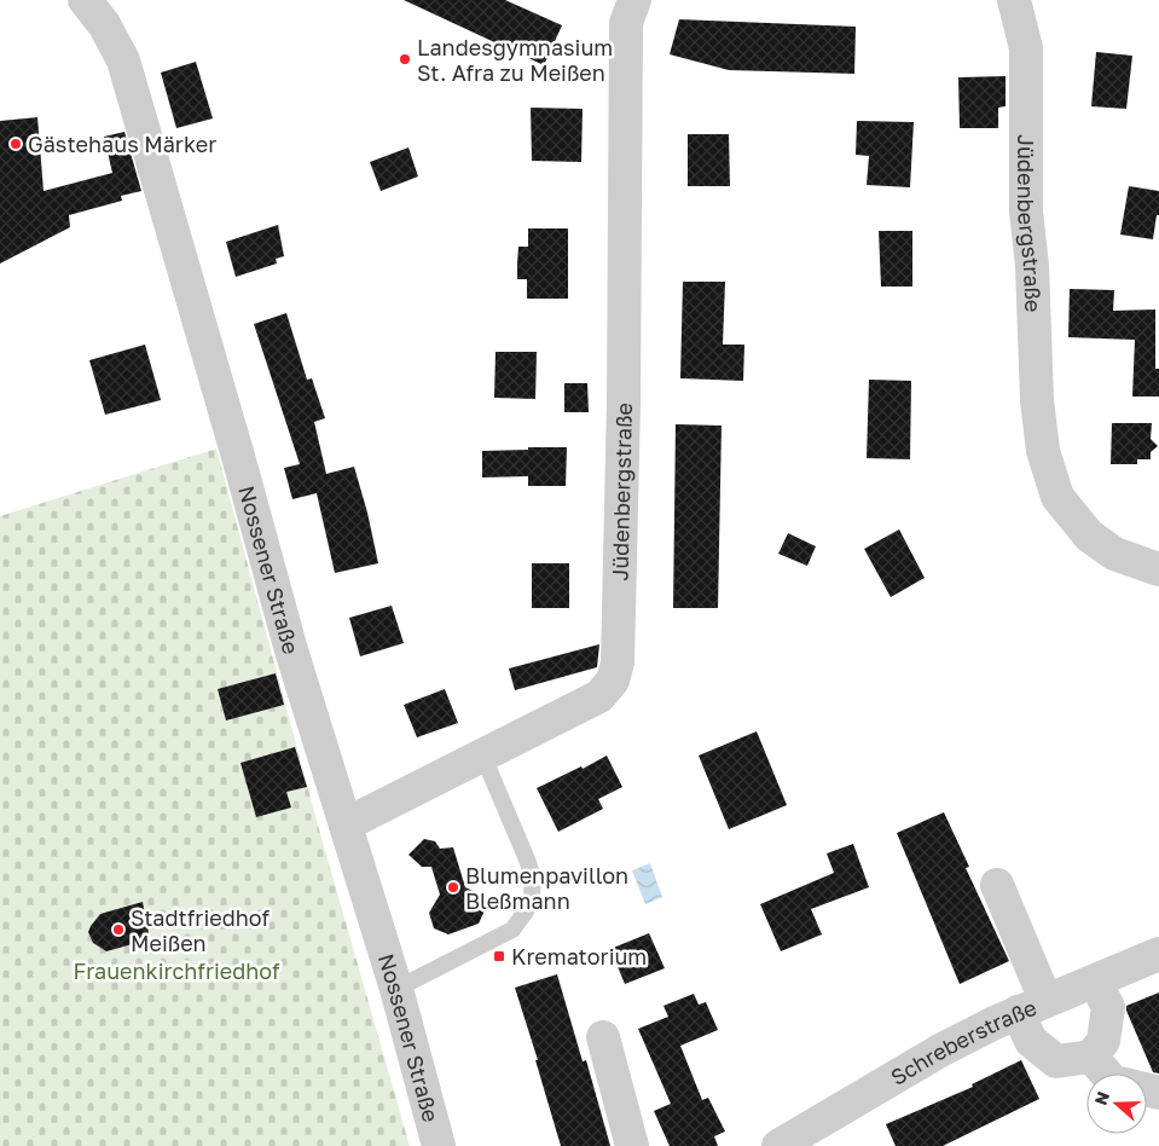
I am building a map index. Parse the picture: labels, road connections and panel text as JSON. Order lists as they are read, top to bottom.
{
  "streets": {
    "street": ["Jüdenbergstraße", "Nossener Straße", "Schreberstraße"]
  },
  "crossings": [
    ["Jüdenbergstraße", "Nossener Straße"]
  ],
  "parks": ["Frauenkirchfriedhof"],
  "places": {
    "other": [
      "Landesgymnasium St. Afra zu Meißen",
      "Gästehaus Märker",
      "Blumenpavillon Bleßmann",
      "Stadtfriedhof Meißen"
    ],
    "transit": ["Krematorium"]
  },
  "north": "left"
}
